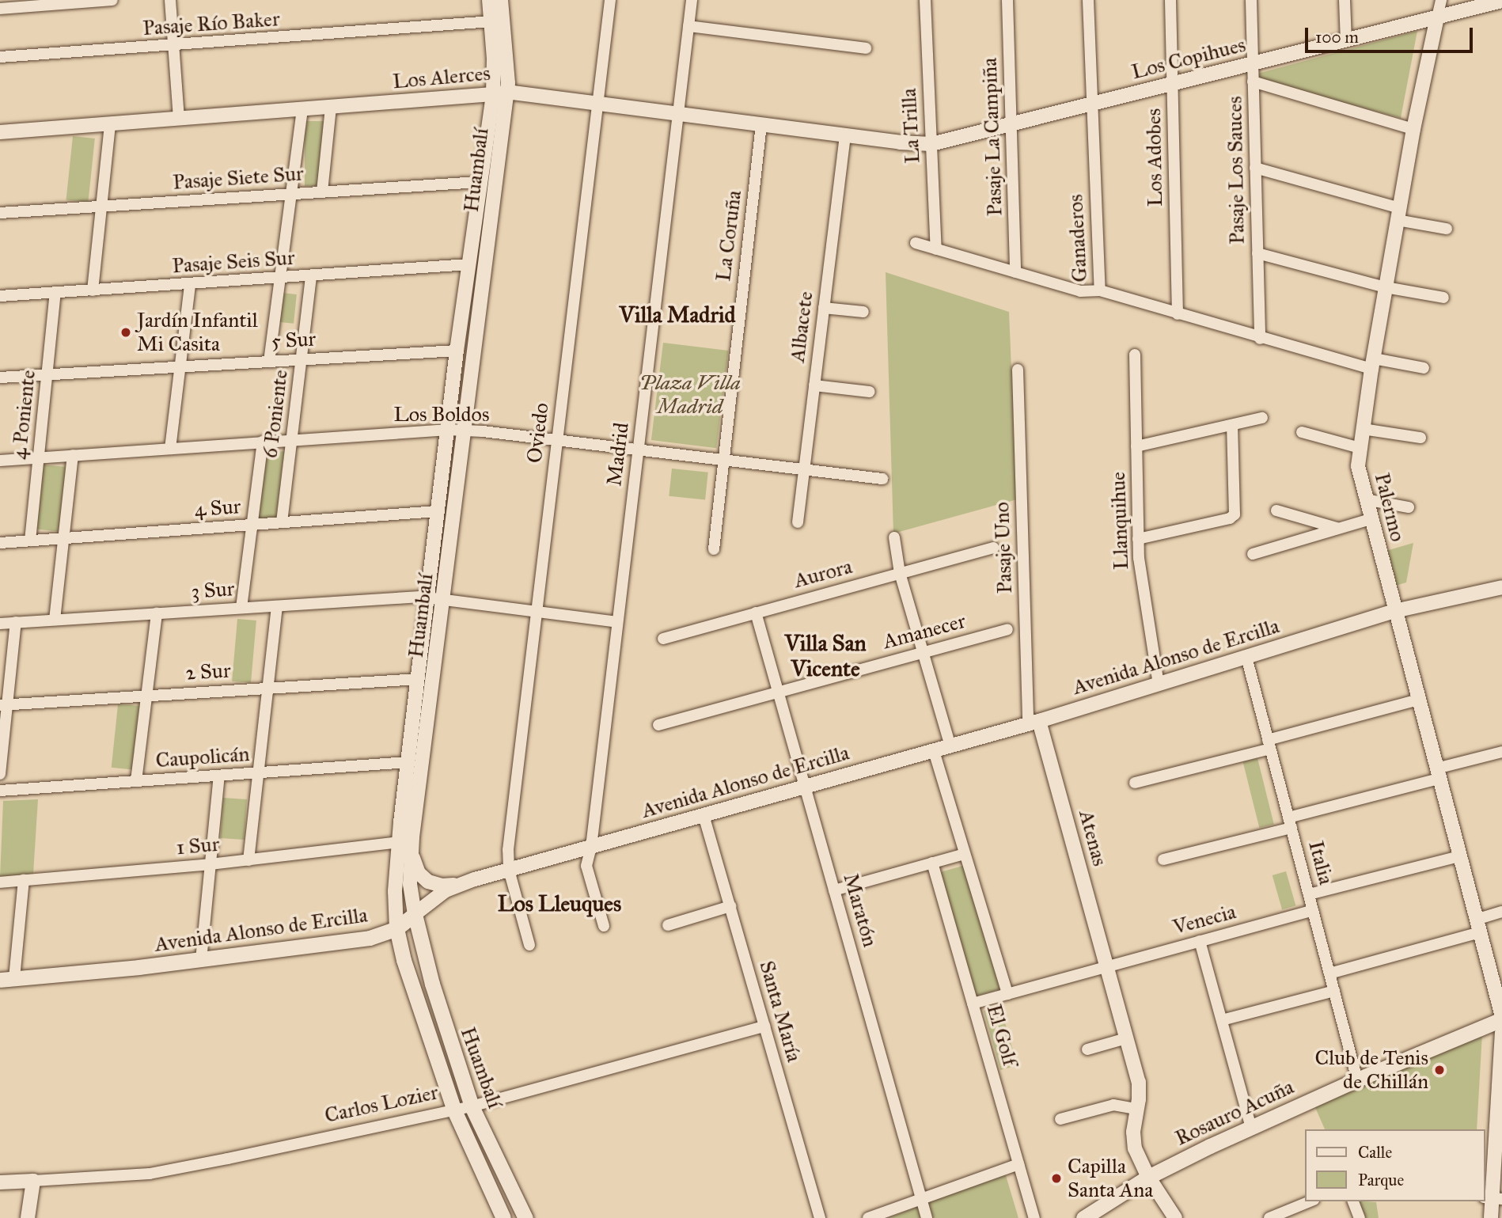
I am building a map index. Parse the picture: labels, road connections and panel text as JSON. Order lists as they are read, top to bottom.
{
  "streets": {
    "main road": ["Huambalí", "Avenida Alonso de Ercilla", "Rosauro Acuña"],
    "street": [
      "Pasaje Río Baker",
      "Los Copihues",
      "Los Alerces",
      "La Trilla",
      "Pasaje La Campiña",
      "Los Adobes",
      "Pasaje Los Sauces",
      "Pasaje Siete Sur",
      "La Coruña",
      "Ganaderos",
      "Pasaje Seis Sur",
      "Albacete",
      "5 Sur",
      "6 Poniente",
      "4 Poniente",
      "Los Boldos",
      "Oviedo",
      "Madrid",
      "Palermo",
      "4 Sur",
      "Llanquihue",
      "Pasaje Uno",
      "Aurora",
      "3 Sur",
      "Amanecer",
      "2 Sur",
      "Caupolicán",
      "Atenas",
      "1 Sur",
      "Italia",
      "Maratón",
      "Venecia",
      "Santa María",
      "El Golf",
      "Carlos Lozier"
    ]
  },
  "crossings": [
    ["Pasaje Río Baker", "Huambalí"],
    ["Los Copihues", "Los Alerces"],
    ["Los Copihues", "La Trilla"],
    ["Los Copihues", "Pasaje La Campiña"],
    ["Los Copihues", "Los Adobes"],
    ["Los Copihues", "Pasaje Los Sauces"],
    ["Los Copihues", "Ganaderos"],
    ["Los Copihues", "Palermo"],
    ["Los Alerces", "Huambalí"],
    ["Los Alerces", "La Coruña"],
    ["Los Alerces", "Albacete"],
    ["Los Alerces", "6 Poniente"],
    ["Los Alerces", "Oviedo"],
    ["Los Alerces", "Madrid"],
    ["Los Adobes", "Ganaderos"],
    ["Huambalí", "Pasaje Siete Sur"],
    ["Huambalí", "Pasaje Seis Sur"],
    ["Huambalí", "5 Sur"],
    ["Huambalí", "Los Boldos"],
    ["Huambalí", "4 Sur"],
    ["Huambalí", "3 Sur"],
    ["Huambalí", "Avenida Alonso de Ercilla"],
    ["Huambalí", "2 Sur"],
    ["Huambalí", "Caupolicán"],
    ["Huambalí", "1 Sur"],
    ["Huambalí", "Carlos Lozier"],
    ["Pasaje Los Sauces", "Ganaderos"],
    ["Pasaje Siete Sur", "6 Poniente"],
    ["La Coruña", "Los Boldos"],
    ["Ganaderos", "Palermo"],
    ["Pasaje Seis Sur", "6 Poniente"],
    ["Pasaje Seis Sur", "4 Poniente"],
    ["Albacete", "Los Boldos"],
    ["5 Sur", "6 Poniente"],
    ["5 Sur", "4 Poniente"],
    ["6 Poniente", "Los Boldos"],
    ["6 Poniente", "4 Sur"],
    ["6 Poniente", "3 Sur"],
    ["4 Poniente", "Los Boldos"],
    ["4 Poniente", "4 Sur"],
    ["Los Boldos", "Oviedo"],
    ["Los Boldos", "Madrid"],
    ["Oviedo", "3 Sur"],
    ["Oviedo", "Avenida Alonso de Ercilla"],
    ["Madrid", "3 Sur"],
    ["Madrid", "Avenida Alonso de Ercilla"],
    ["Palermo", "Avenida Alonso de Ercilla"],
    ["Palermo", "Rosauro Acuña"],
    ["Llanquihue", "Avenida Alonso de Ercilla"],
    ["Pasaje Uno", "Avenida Alonso de Ercilla"],
    ["Pasaje Uno", "Atenas"],
    ["Aurora", "Maratón"],
    ["Amanecer", "Maratón"],
    ["Avenida Alonso de Ercilla", "Atenas"],
    ["Avenida Alonso de Ercilla", "Italia"],
    ["Avenida Alonso de Ercilla", "Maratón"],
    ["Avenida Alonso de Ercilla", "Santa María"],
    ["Avenida Alonso de Ercilla", "El Golf"],
    ["Atenas", "Venecia"],
    ["Atenas", "Rosauro Acuña"],
    ["Italia", "Venecia"],
    ["Italia", "Rosauro Acuña"],
    ["Venecia", "El Golf"],
    ["Santa María", "Carlos Lozier"]
  ],
  "districts": ["Villa Madrid", "Villa San Vicente", "Los Lleuques"],
  "parks": ["Plaza Villa Madrid"],
  "places": ["Jardín Infantil Mi Casita", "Club de Tenis de Chillán", "Capilla Santa Ana"],
  "legend": ["Calle", "Parque"],
  "scale_bar": "100 m"
}
